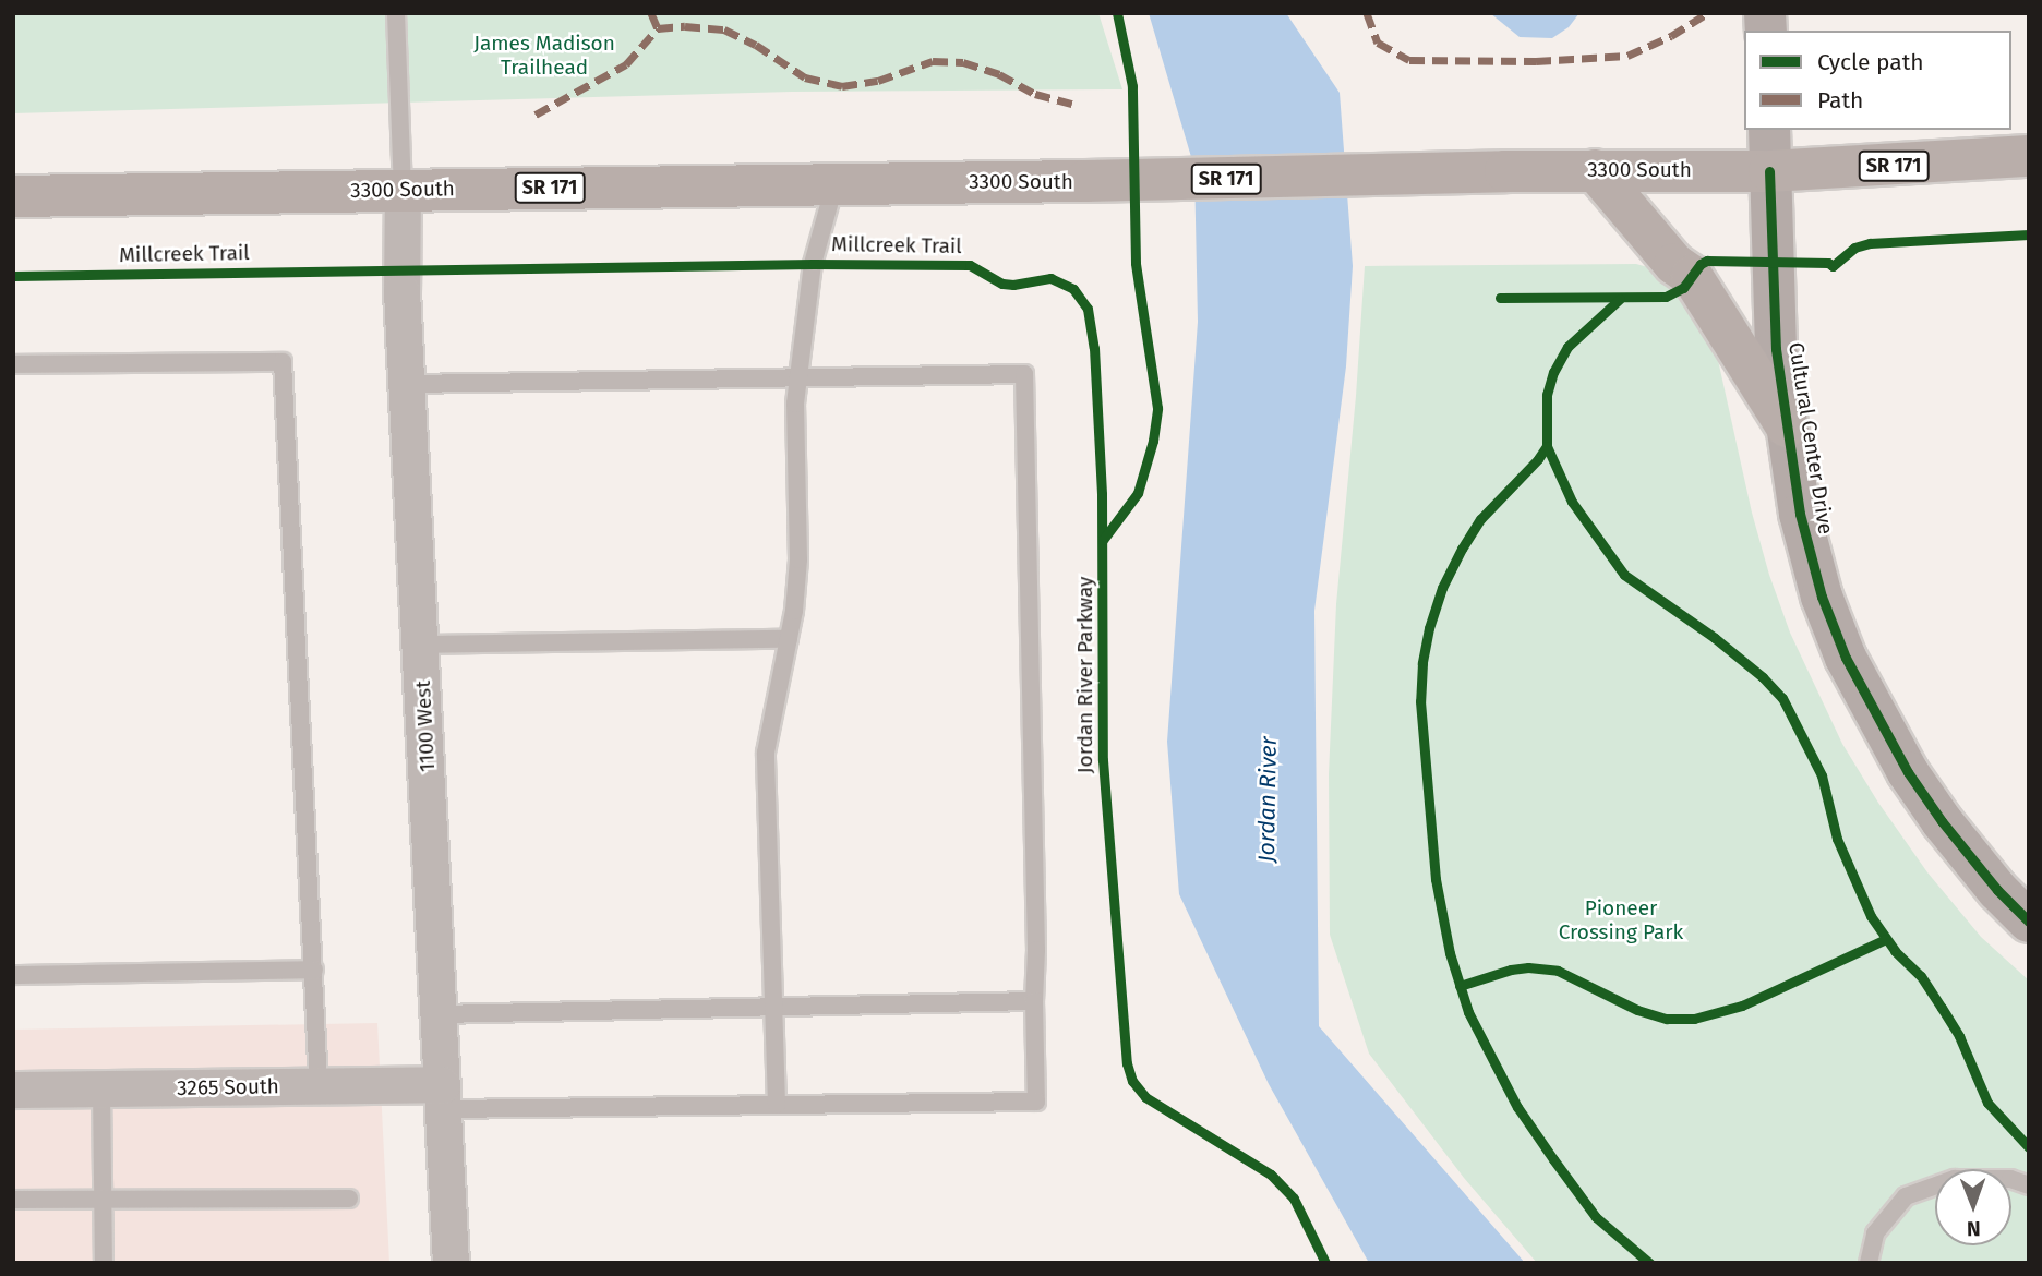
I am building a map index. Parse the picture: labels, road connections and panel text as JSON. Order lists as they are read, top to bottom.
{
  "streets": {
    "main road": ["SR 171", "3300 South"],
    "street": ["Cultural Center Drive", "1100 West", "3265 South"],
    "cycle path": ["Millcreek Trail"]
  },
  "crossings": [
    ["3300 South", "Cultural Center Drive"],
    ["3300 South", "1100 West"],
    ["1100 West", "3265 South"]
  ],
  "water": ["Jordan River"],
  "parks": ["James Madison Trailhead", "Pioneer Crossing Park"],
  "legend": ["Cycle path", "Path"],
  "north": "bottom"
}
